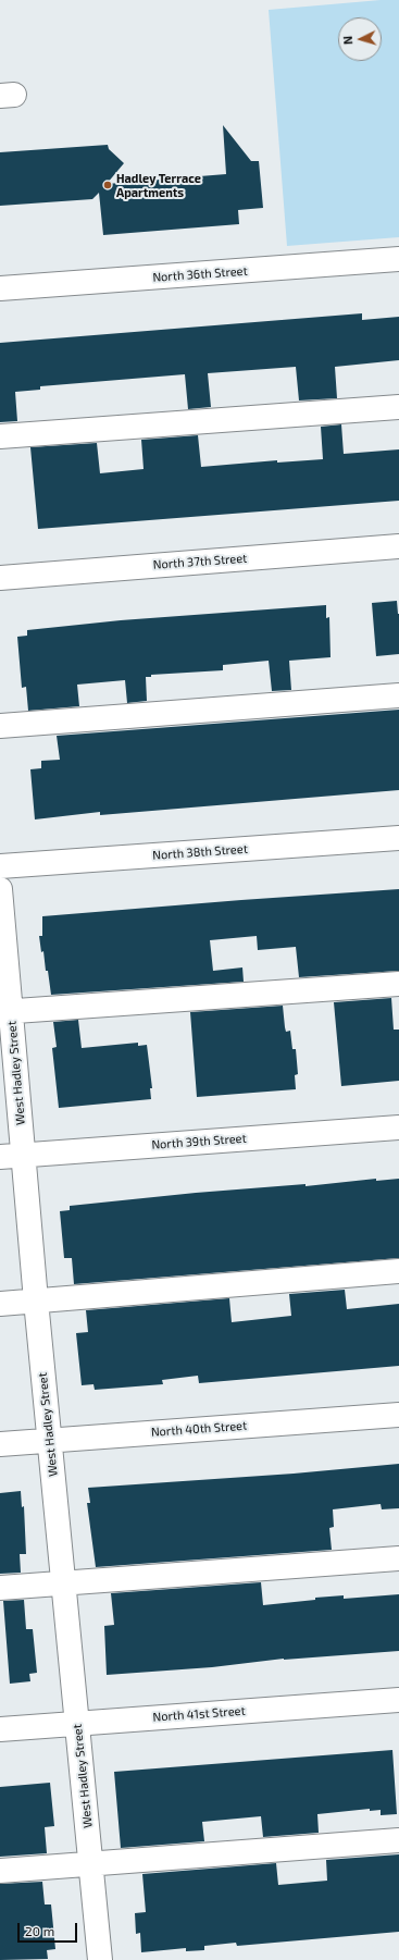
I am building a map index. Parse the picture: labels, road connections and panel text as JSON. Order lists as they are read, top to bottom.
{
  "streets": {
    "street": [
      "North 36th Street",
      "North 37th Street",
      "North 38th Street",
      "West Hadley Street",
      "North 39th Street",
      "North 40th Street",
      "North 41st Street"
    ]
  },
  "crossings": [
    ["West Hadley Street", "North 39th Street"],
    ["West Hadley Street", "North 40th Street"],
    ["West Hadley Street", "North 41st Street"]
  ],
  "places": ["Hadley Terrace Apartments"],
  "scale_bar": "20 m",
  "north": "left"
}
